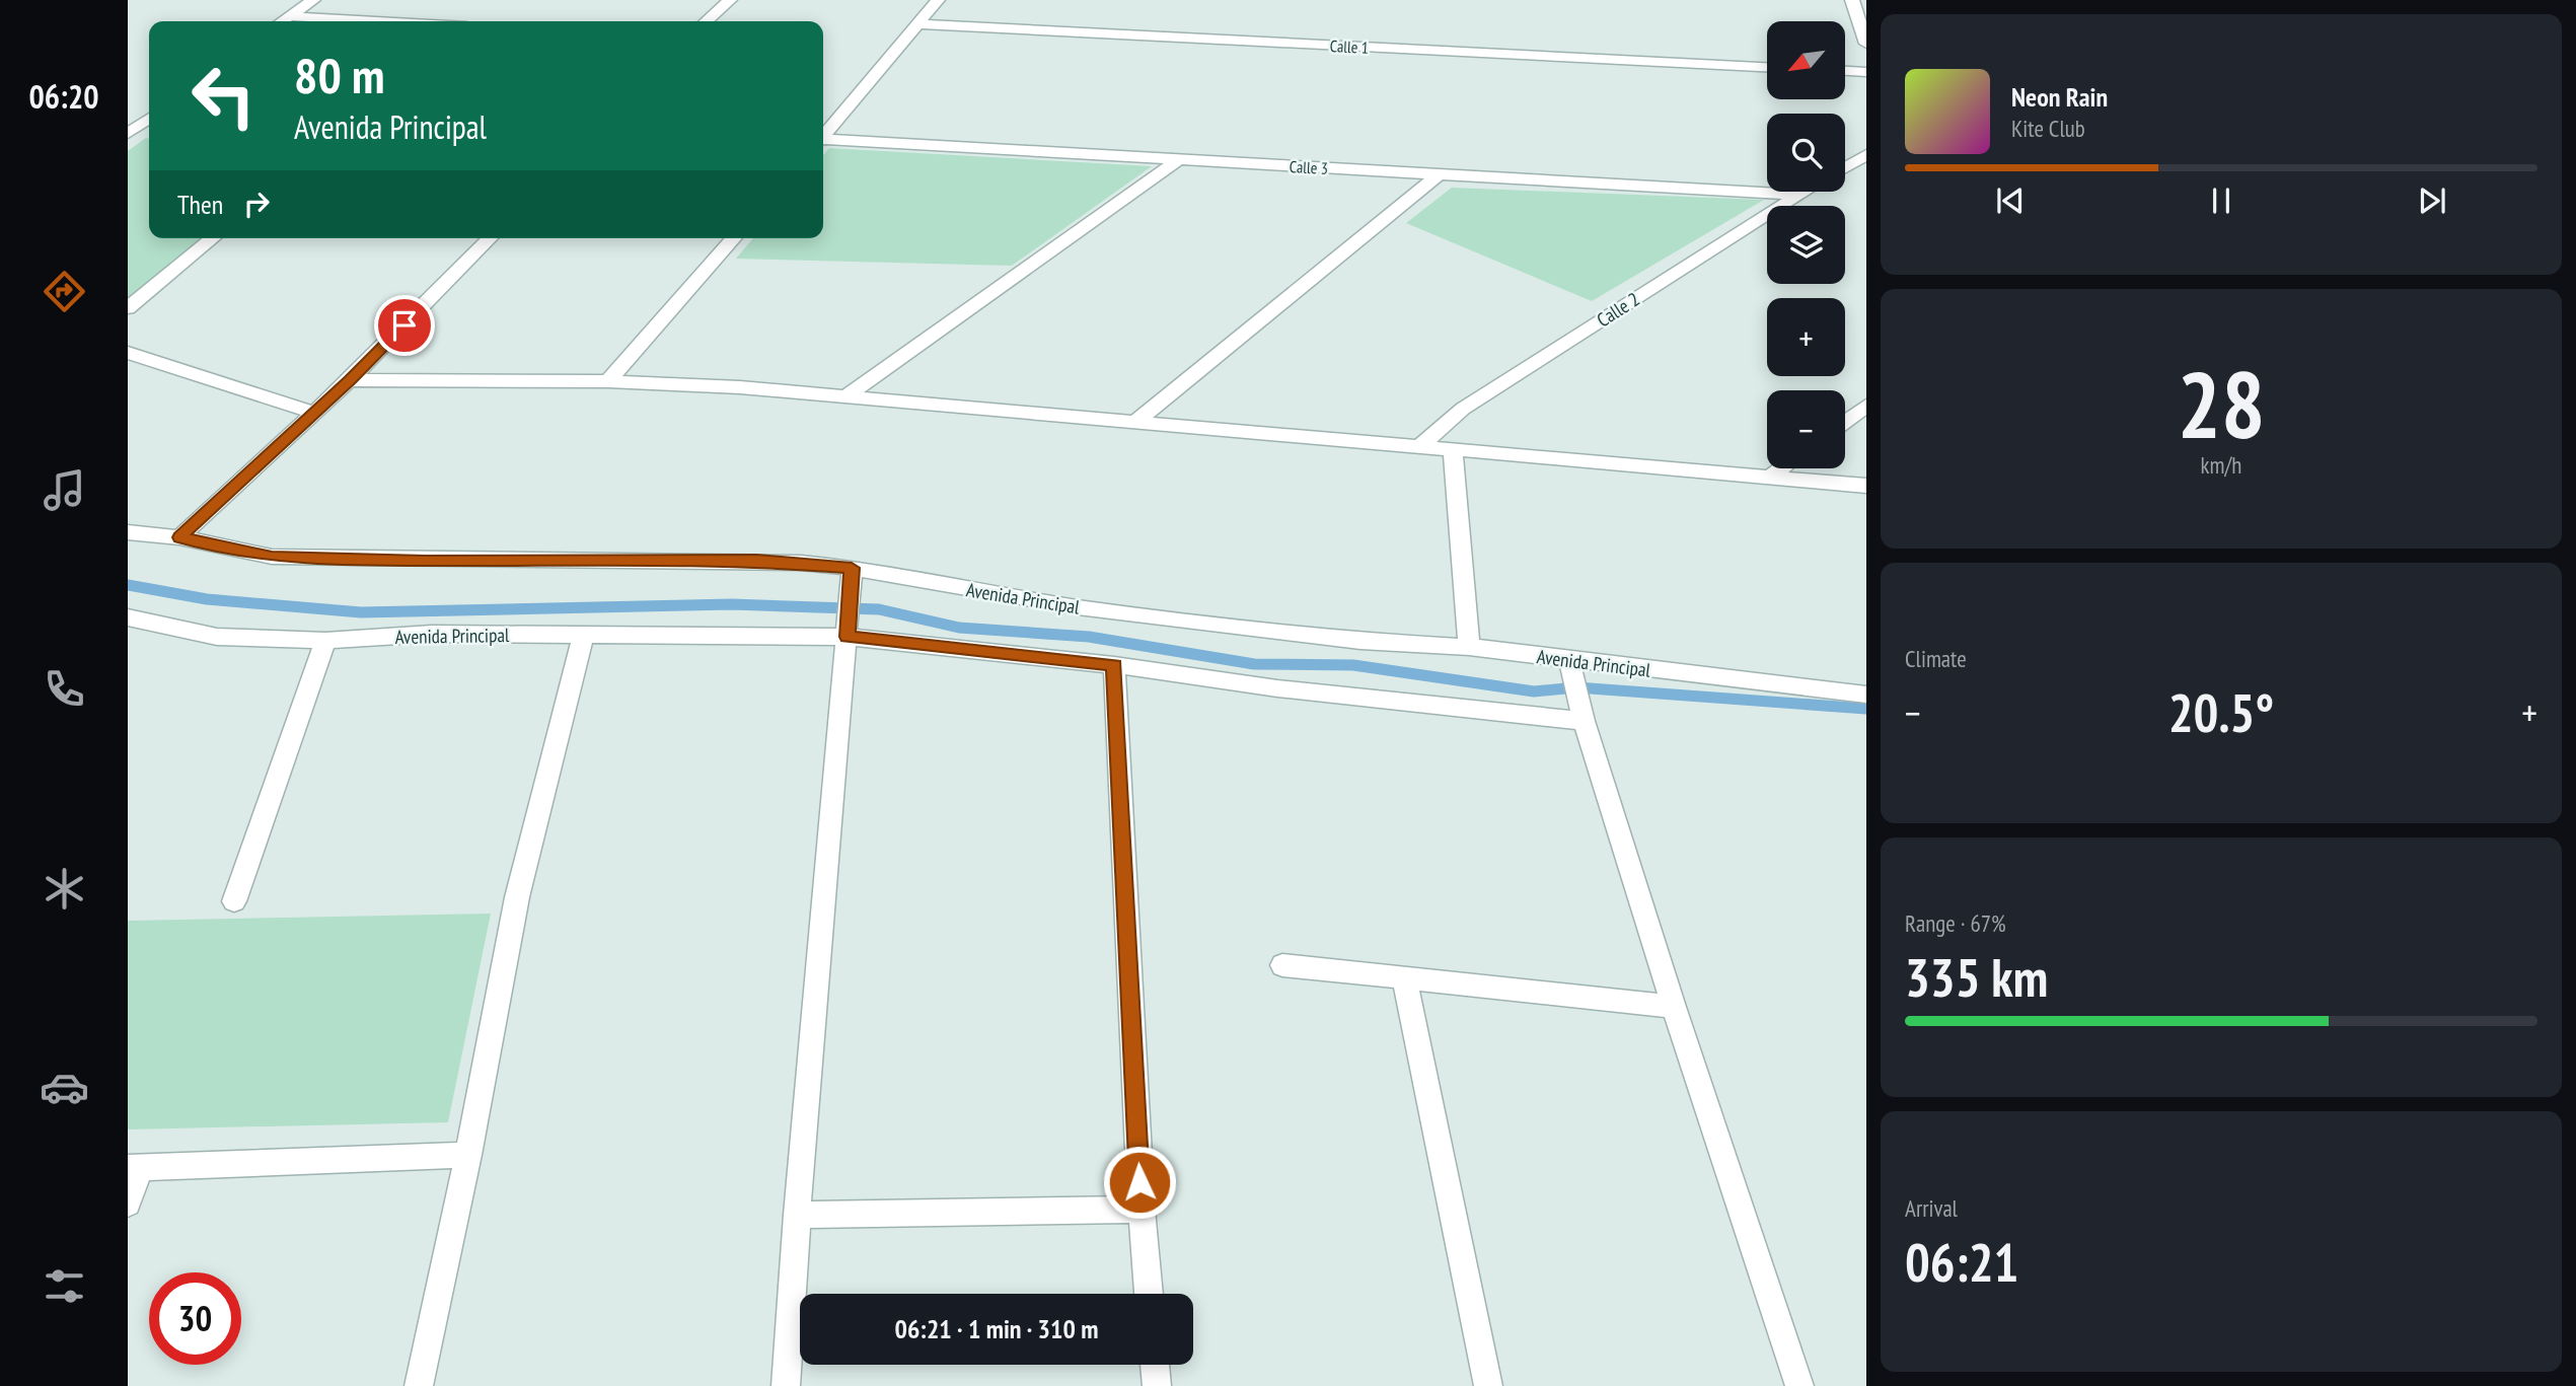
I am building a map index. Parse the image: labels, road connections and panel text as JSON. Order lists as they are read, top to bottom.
{
  "streets": {
    "street": [
      "Calle 1",
      "Calle 3",
      "Calle 2",
      "Avenida Principal"
    ]
  },
  "crossings": [
    ["Calle 3", "Calle 2"]
  ],
  "north": "bottom left",
  "page": {
    "tabs": "06:20",
    "map_buttons": ["+", "−"],
    "turn": ["80 m", "Avenida Principal"],
    "song": ["Neon Rain", "Kite Club"],
    "then": "Then",
    "tile": [
      ["28", "km/h"],
      "Climate",
      ["Range · 67%", "335 km"],
      ["Arrival", "06:21"]
    ],
    "heat": ["−", "20.5°", "+"],
    "limit": "30",
    "trip": "06:21 · 1 min · 310 m"
  }
}
